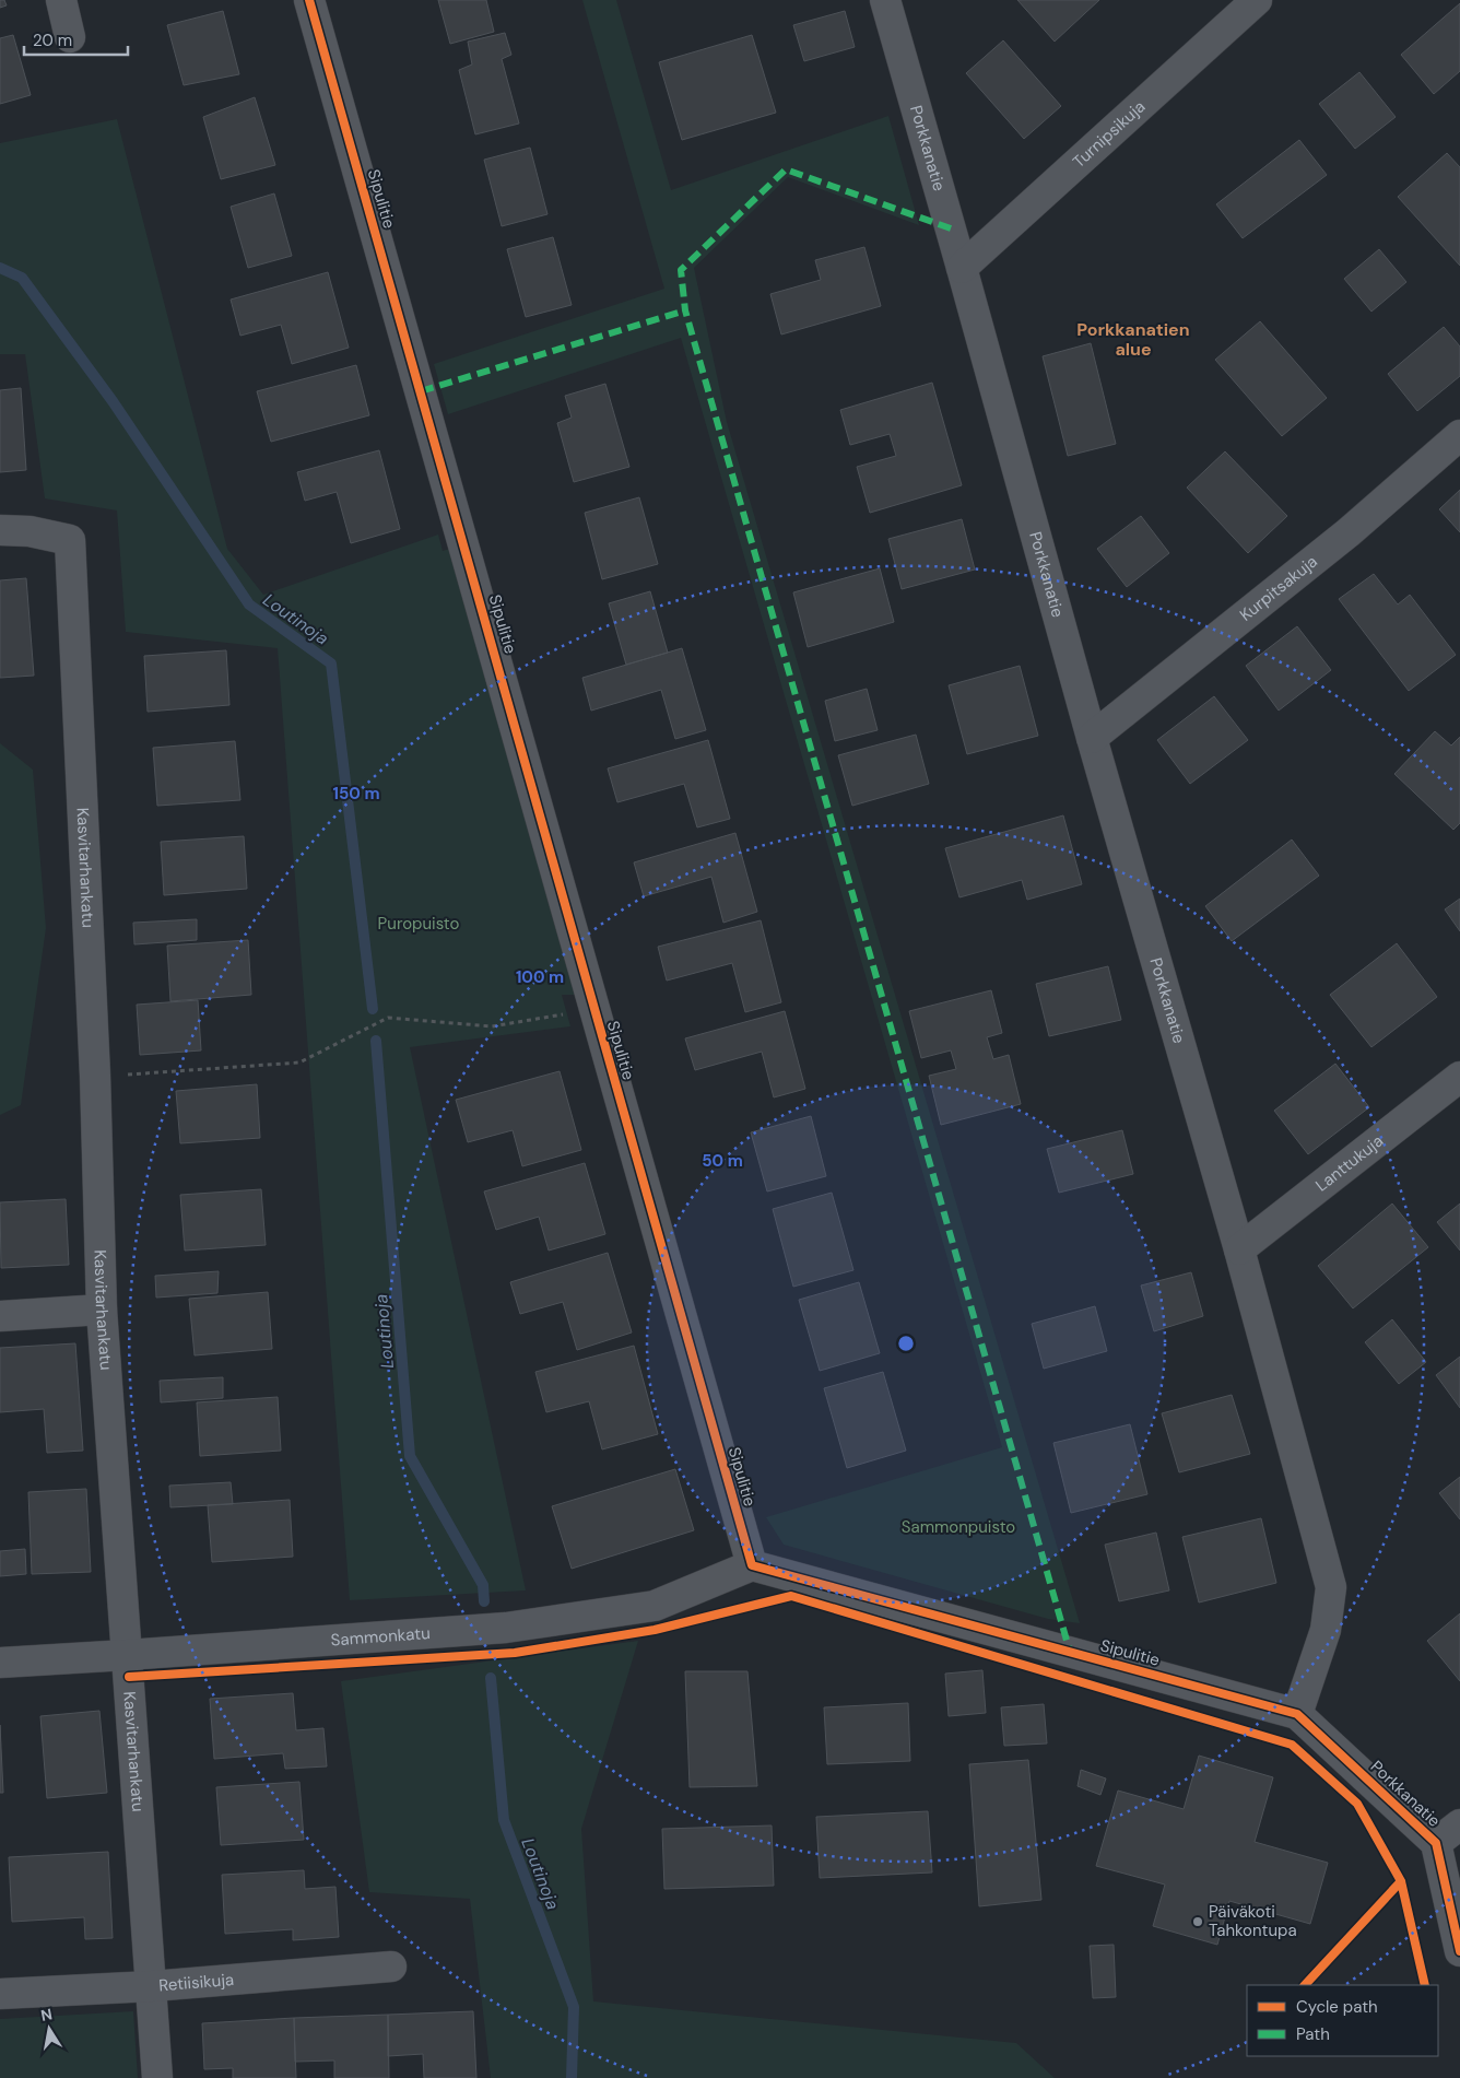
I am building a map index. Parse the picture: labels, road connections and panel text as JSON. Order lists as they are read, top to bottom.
{
  "streets": {
    "street": [
      "Turnipsikuja",
      "Porkkanatie",
      "Sipulitie",
      "Kurpitsakuja",
      "Kasvitarhankatu",
      "Lanttukuja",
      "Sammonkatu",
      "Retiisikuja"
    ]
  },
  "crossings": [
    ["Turnipsikuja", "Porkkanatie"],
    ["Porkkanatie", "Sipulitie"],
    ["Porkkanatie", "Kurpitsakuja"],
    ["Porkkanatie", "Lanttukuja"],
    ["Sipulitie", "Sammonkatu"],
    ["Kasvitarhankatu", "Sammonkatu"],
    ["Kasvitarhankatu", "Retiisikuja"]
  ],
  "districts": ["Porkkanatien alue"],
  "water": ["Loutinoja"],
  "parks": ["Puropuisto", "Sammonpuisto"],
  "places": ["Päiväkoti Tahkontupa"],
  "legend": ["Cycle path", "Path"],
  "scale_bar": "20 m",
  "north": "top",
  "rings": ["150 m", "100 m", "50 m"]
}
